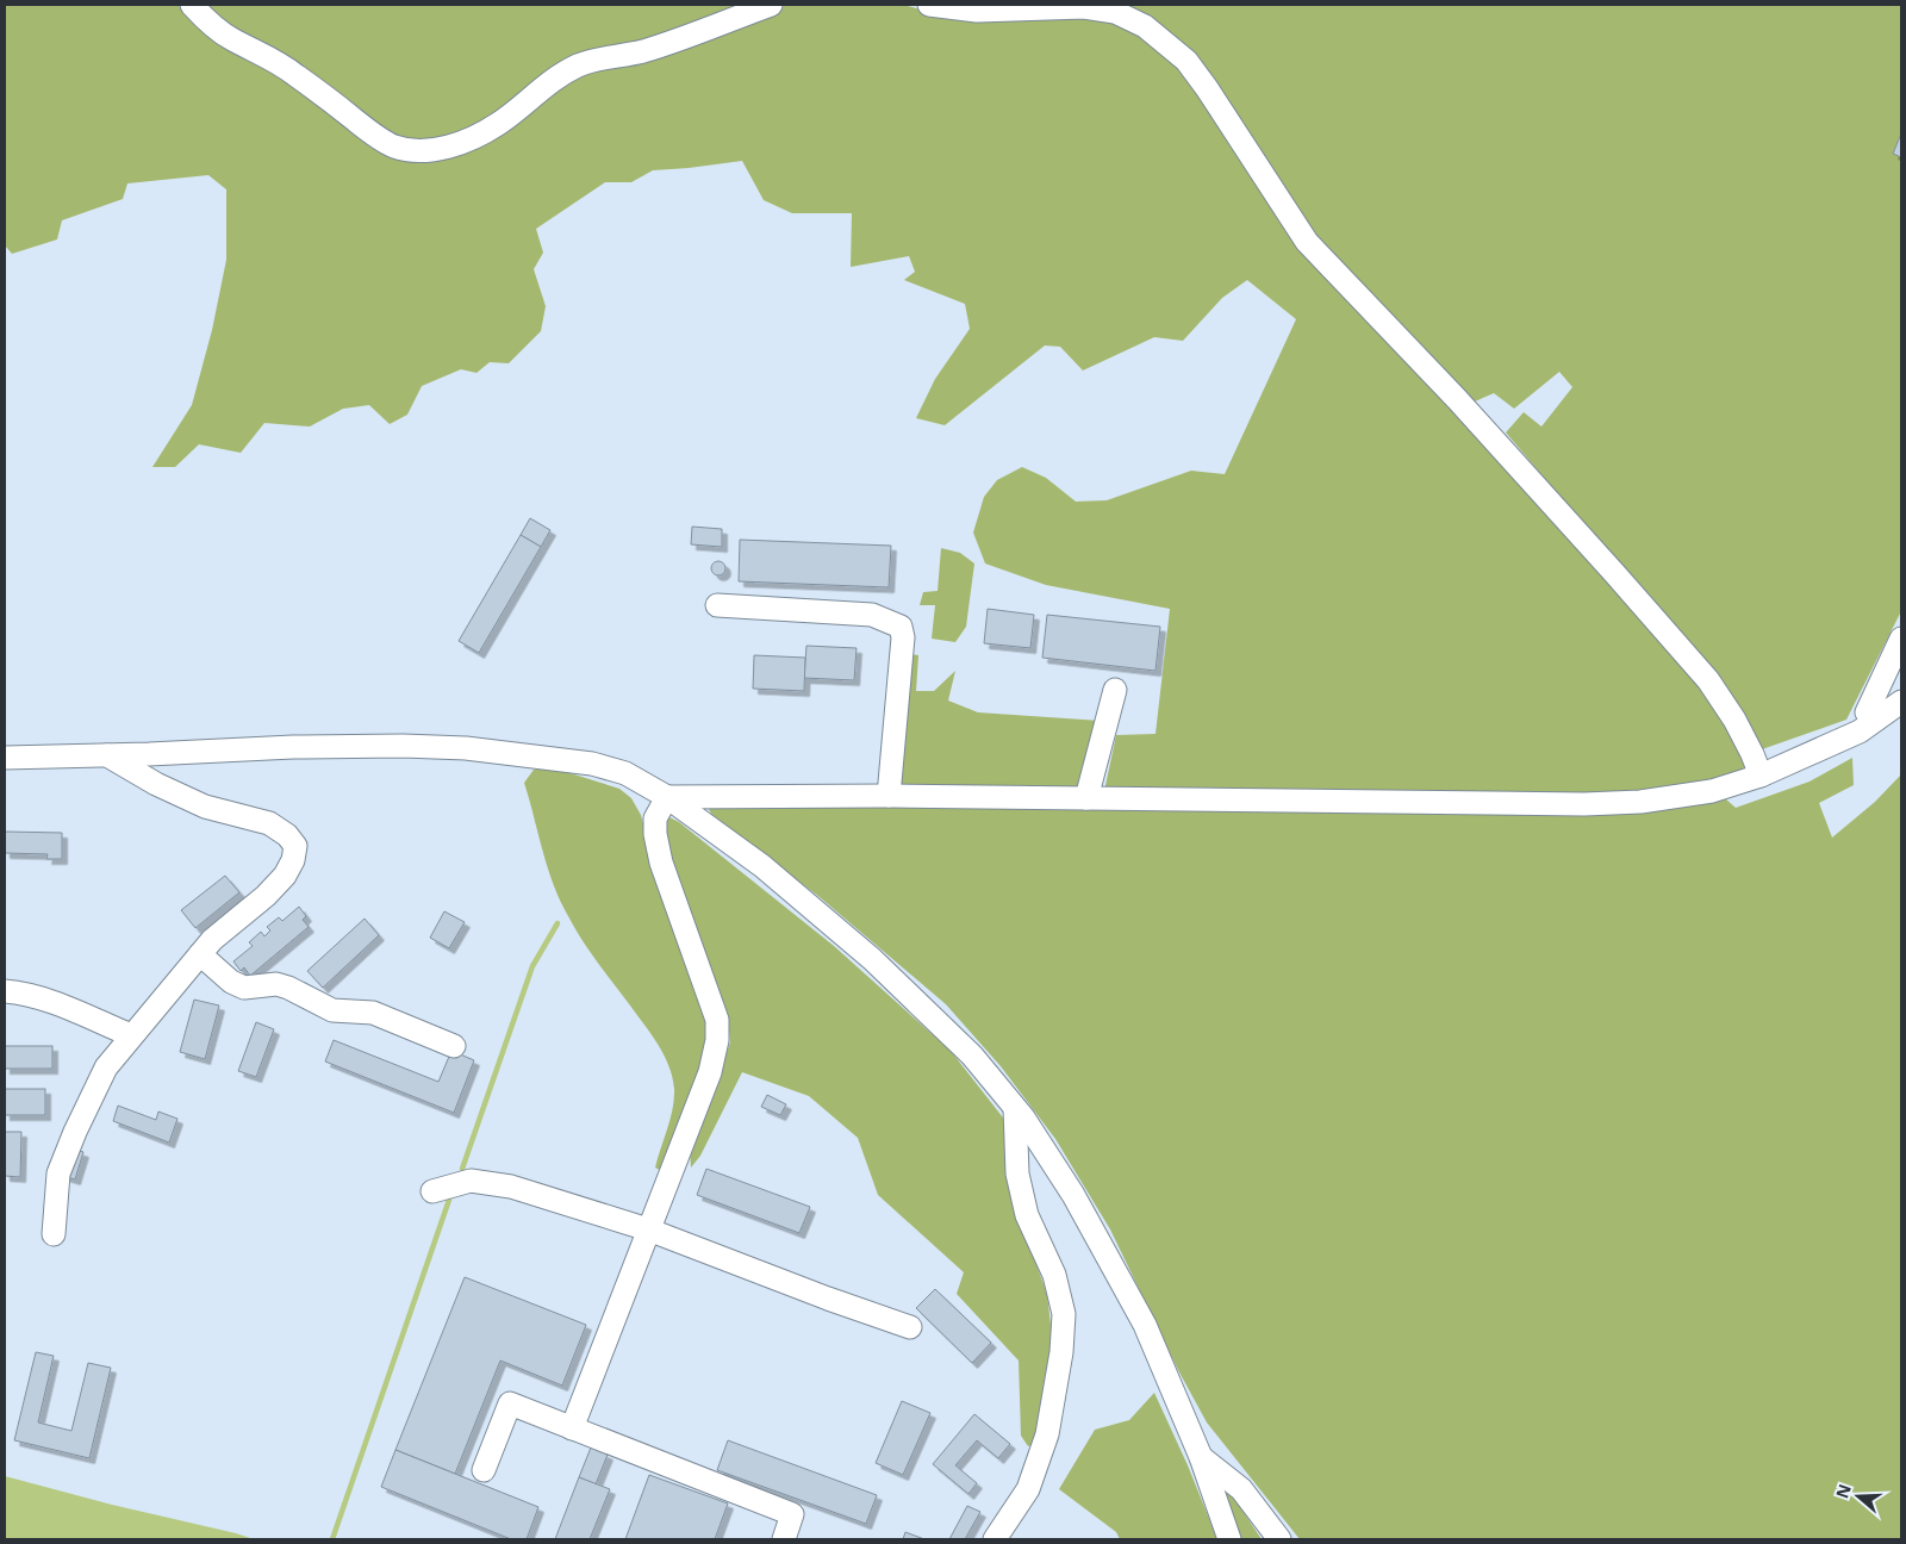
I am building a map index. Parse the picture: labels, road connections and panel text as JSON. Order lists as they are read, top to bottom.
{
  "north": "left"
}
